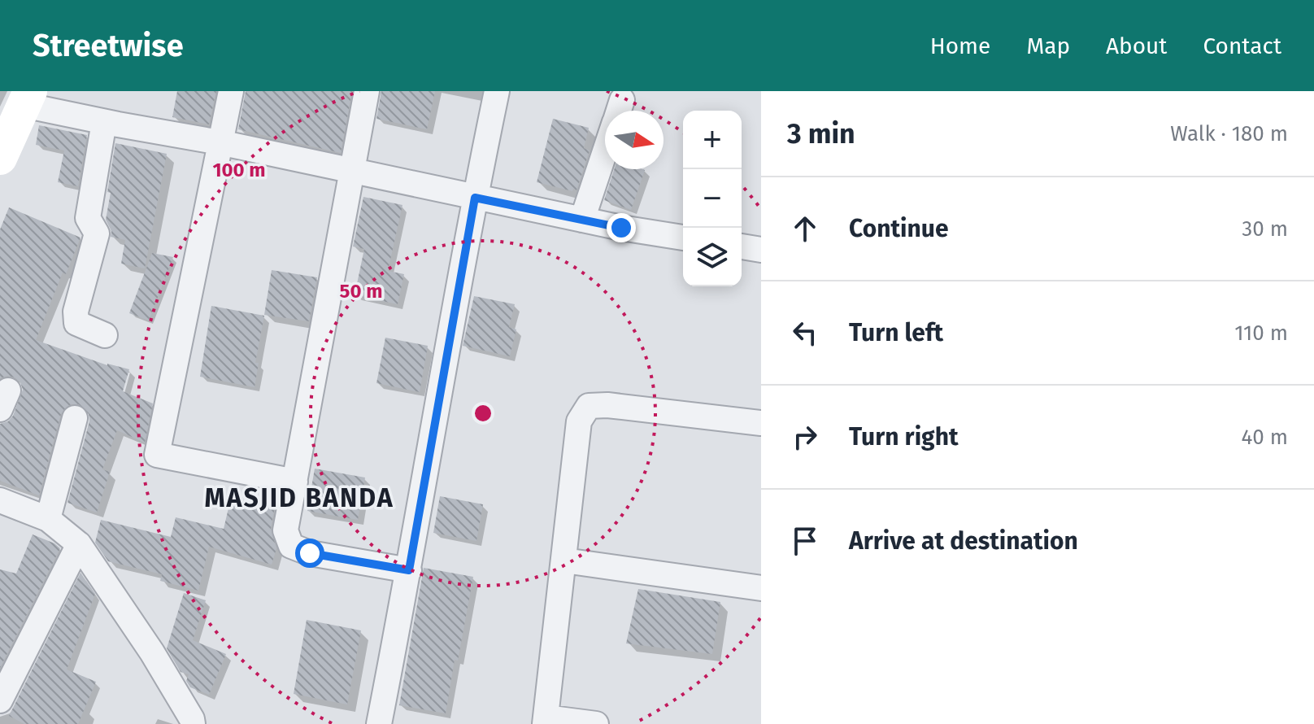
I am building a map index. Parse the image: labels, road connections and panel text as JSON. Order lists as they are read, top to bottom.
{
  "districts": ["MASJID BANDA"],
  "north": "right",
  "page": {
    "header": "Streetwise",
    "nav": [
      "Home",
      "Map",
      "About",
      "Contact"
    ],
    "heading": ["3 min", "Walk · 180 m"],
    "map_buttons": ["+", "−"],
    "list": [
      ["Continue", "30 m"],
      ["Turn left", "110 m"],
      ["Turn right", "40 m"],
      "Arrive at destination"
    ]
  },
  "rings": ["100 m", "50 m"]
}
